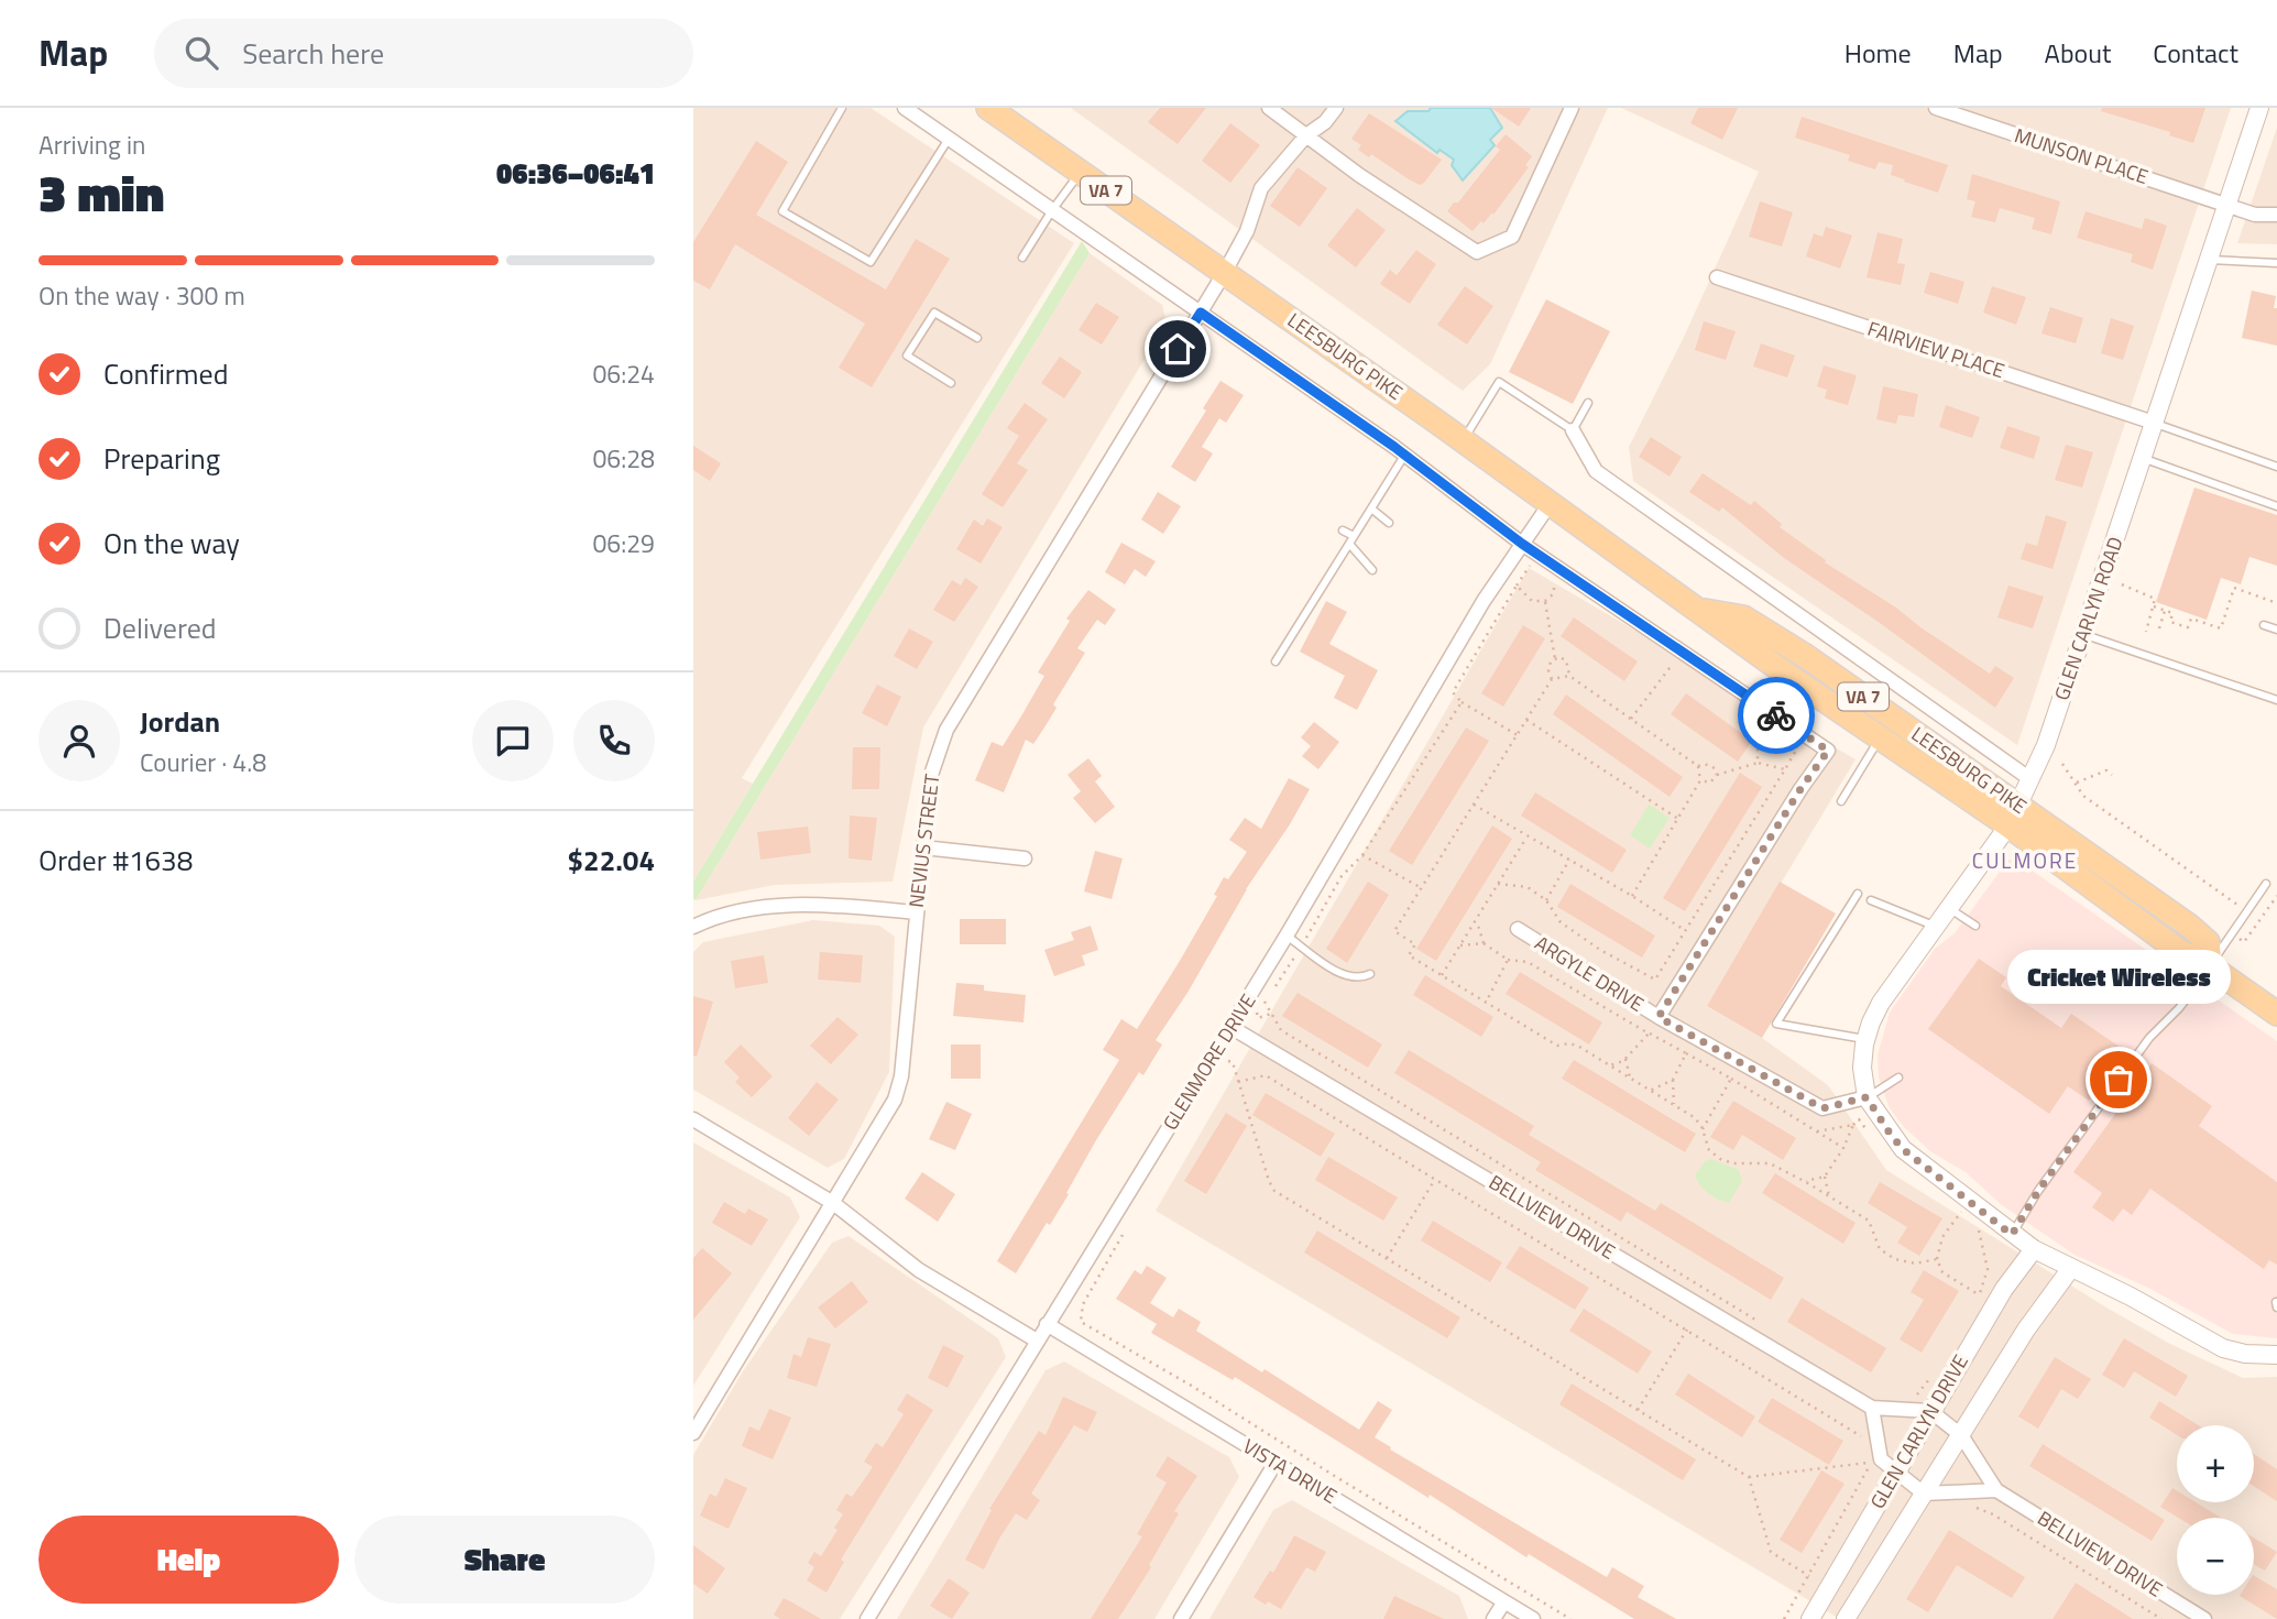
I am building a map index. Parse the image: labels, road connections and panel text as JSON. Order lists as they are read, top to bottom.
{
  "streets": {
    "main road": ["VA 7", "LEESBURG PIKE"],
    "street": [
      "MUNSON PLACE",
      "FAIRVIEW PLACE",
      "GLEN CARLYN ROAD",
      "NEVIUS STREET",
      "ARGYLE DRIVE",
      "GLENMORE DRIVE",
      "BELLVIEW DRIVE",
      "GLEN CARLYN DRIVE",
      "VISTA DRIVE"
    ]
  },
  "crossings": [
    ["MUNSON PLACE", "GLEN CARLYN ROAD"],
    ["FAIRVIEW PLACE", "GLEN CARLYN ROAD"],
    ["LEESBURG PIKE", "GLEN CARLYN ROAD"],
    ["LEESBURG PIKE", "NEVIUS STREET"],
    ["LEESBURG PIKE", "GLENMORE DRIVE"],
    ["GLEN CARLYN ROAD", "ARGYLE DRIVE"],
    ["GLENMORE DRIVE", "BELLVIEW DRIVE"],
    ["GLENMORE DRIVE", "VISTA DRIVE"],
    ["BELLVIEW DRIVE", "GLEN CARLYN DRIVE"]
  ],
  "districts": ["CULMORE"],
  "places": ["Cricket Wireless"],
  "page": {
    "header": "Map",
    "search": "Search here",
    "nav": [
      "Home",
      "Map",
      "About",
      "Contact"
    ],
    "heading": ["3 min", "Arriving in", "06:36–06:41"],
    "panel": [
      "Jordan",
      "Courier · 4.8",
      "Order #1638",
      "$22.04"
    ],
    "bar": "On the way · 300 m",
    "list": [
      ["Confirmed", "06:24"],
      ["Preparing", "06:28"],
      ["On the way", "06:29"],
      "Delivered"
    ],
    "bubble": "Cricket Wireless",
    "map_buttons": ["+", "−"],
    "buttons": ["Help", "Share"]
  }
}
